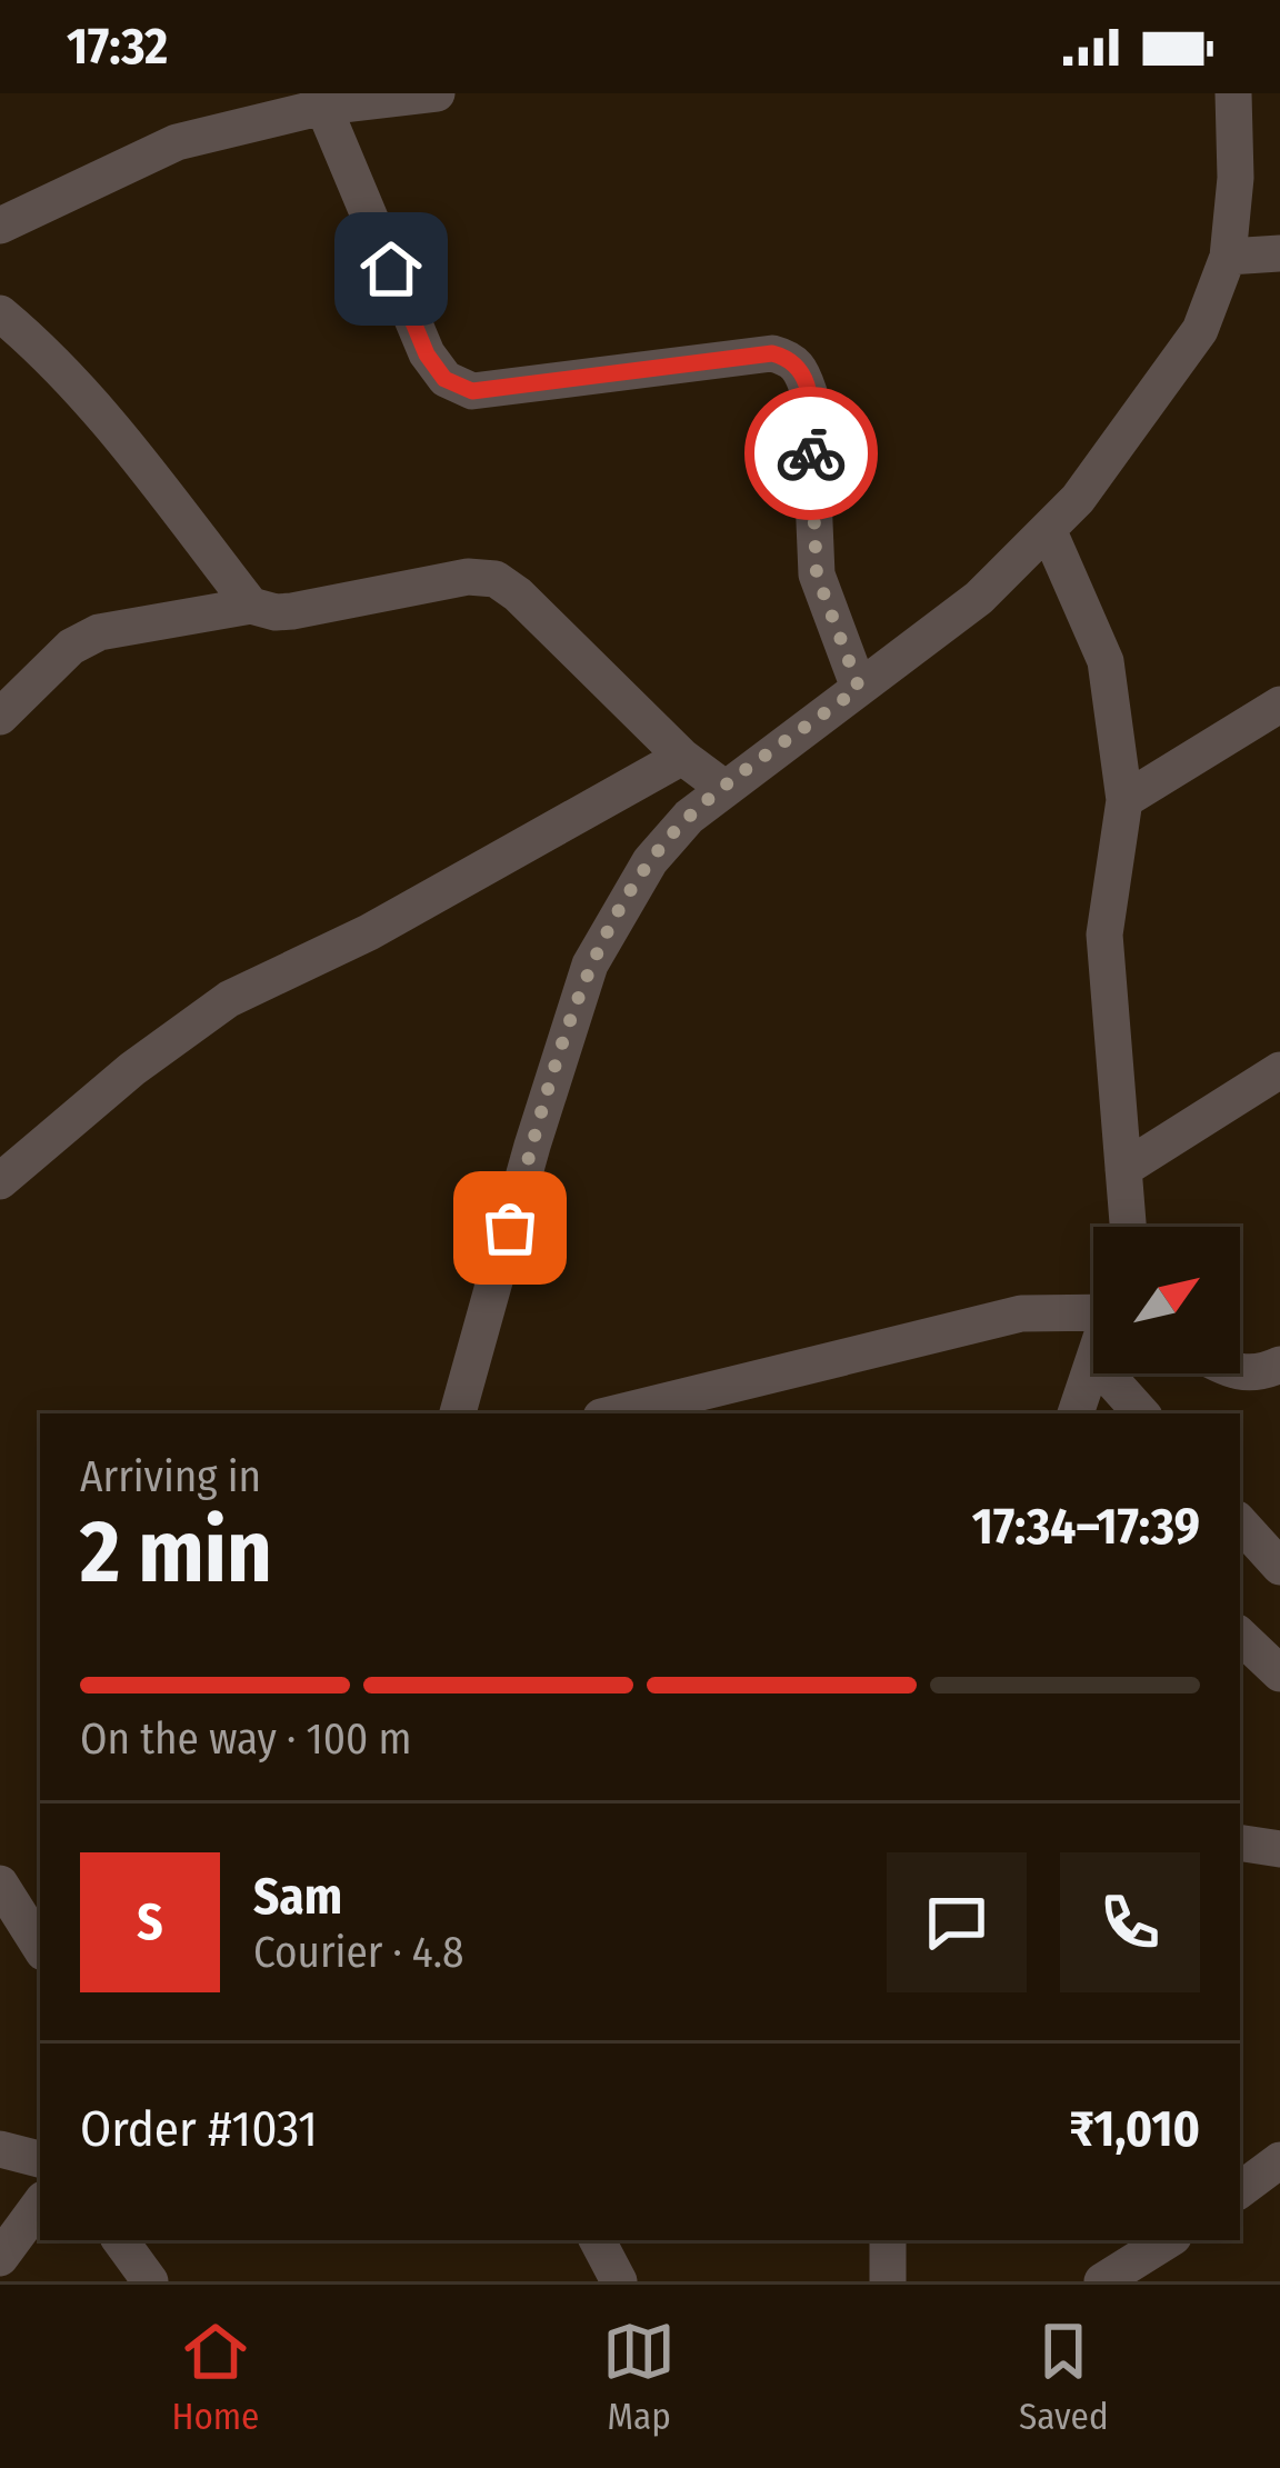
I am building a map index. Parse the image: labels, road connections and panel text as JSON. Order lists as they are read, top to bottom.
{
  "north": "top right",
  "page": {
    "status": "17:32",
    "heading": ["2 min", "Arriving in", "17:34–17:39"],
    "panel": [
      "Sam",
      "Courier · 4.8",
      "Order #1031",
      "₹1,010"
    ],
    "bar": "On the way · 100 m",
    "round": "S",
    "tabs": ["Home", "Map", "Saved"]
  }
}
